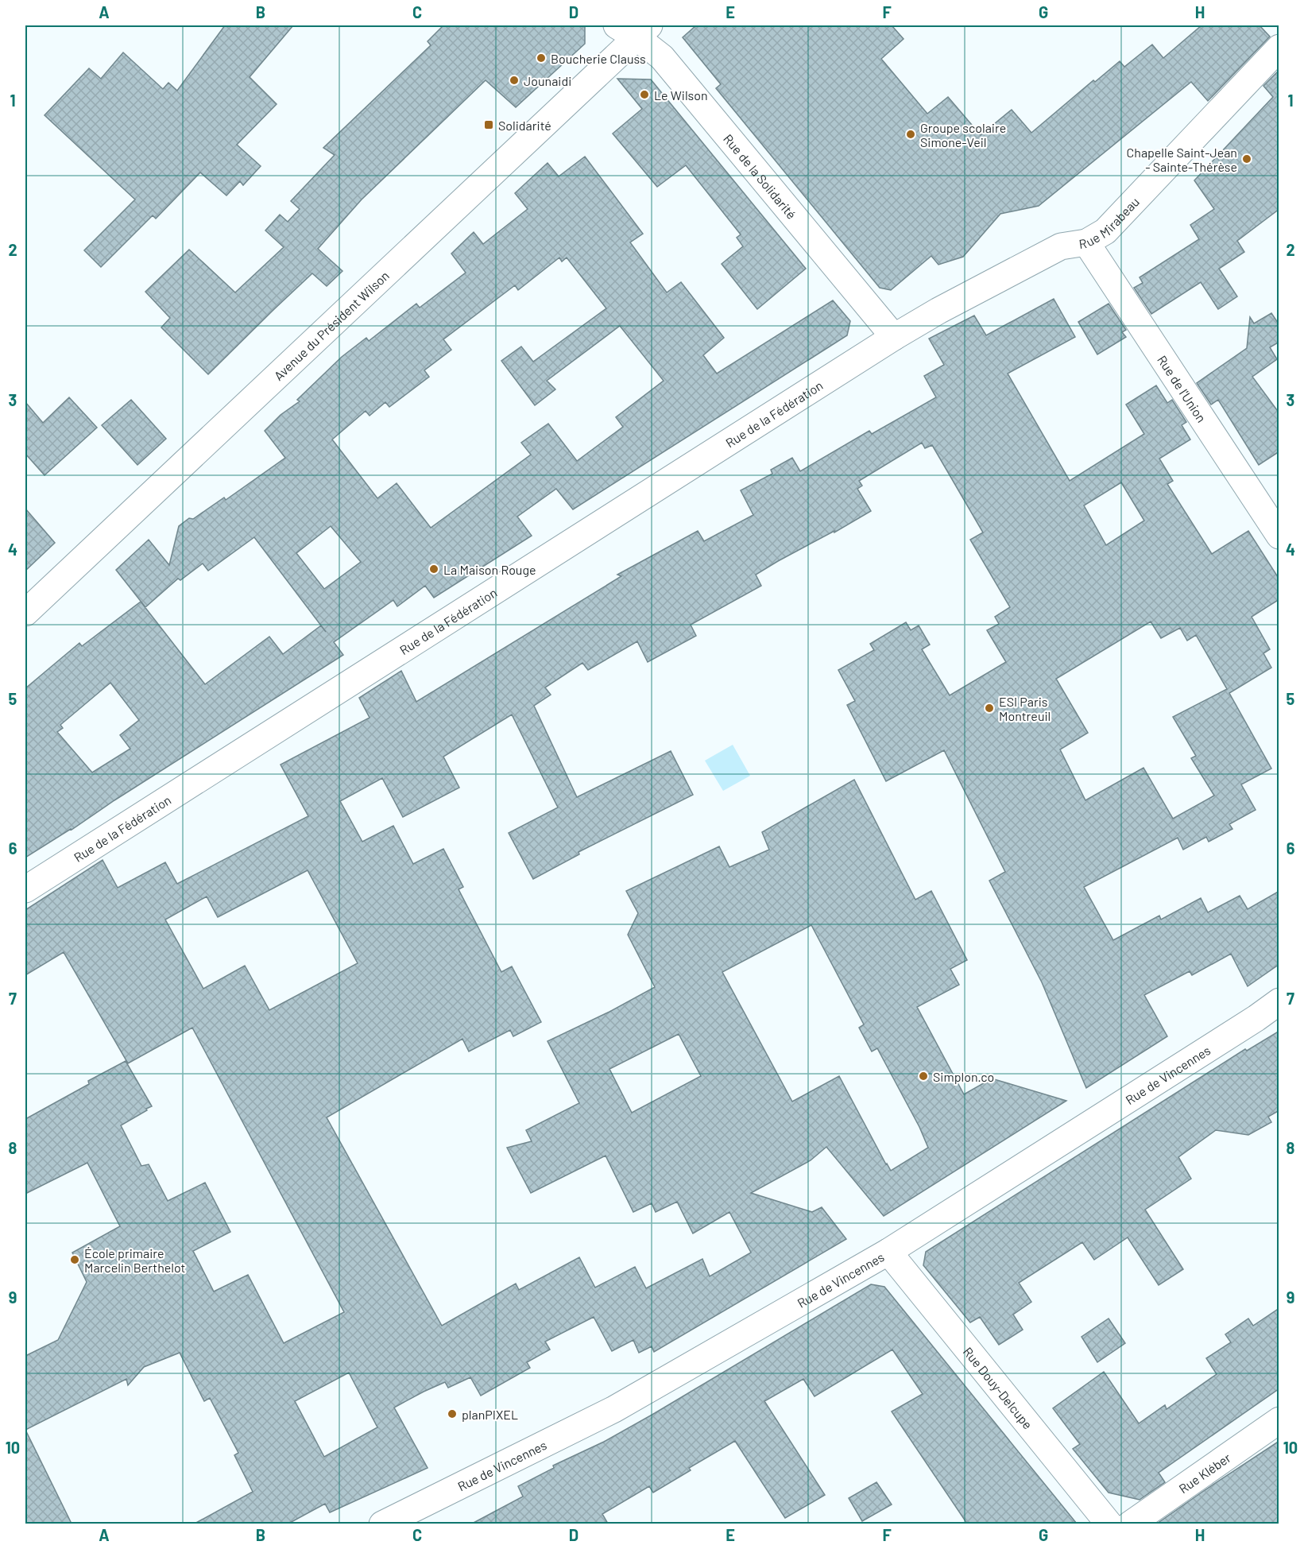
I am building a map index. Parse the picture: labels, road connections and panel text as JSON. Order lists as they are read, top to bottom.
{
  "streets": {
    "street": [
      "Rue de la Solidarité",
      "Rue Mirabeau",
      "Avenue du Président Wilson",
      "Rue de l'Union",
      "Rue de la Fédération",
      "Rue de Vincennes",
      "Rue Douy-Delcupe",
      "Rue Kléber"
    ]
  },
  "crossings": [
    ["Rue de la Solidarité", "Rue Mirabeau"],
    ["Rue de la Solidarité", "Avenue du Président Wilson"],
    ["Rue de la Solidarité", "Rue de la Fédération"],
    ["Rue Mirabeau", "Rue de l'Union"],
    ["Rue Mirabeau", "Rue de la Fédération"],
    ["Rue de Vincennes", "Rue Douy-Delcupe"]
  ],
  "places": {
    "other": [
      "Boucherie Clauss",
      "Jounaidi",
      "Le Wilson",
      "Groupe scolaire Simone-Veil",
      "Chapelle Saint-Jean - Sainte-Thérèse",
      "La Maison Rouge",
      "ESI Paris Montreuil",
      "Simplon.co",
      "École primaire Marcelin Berthelot",
      "planPIXEL"
    ],
    "transit": ["Solidarité"]
  },
  "grid": {
    "columns": [
      "A",
      "B",
      "C",
      "D",
      "E",
      "F",
      "G",
      "H"
    ],
    "rows": [
      "1",
      "2",
      "3",
      "4",
      "5",
      "6",
      "7",
      "8",
      "9",
      "10"
    ]
  }
}
